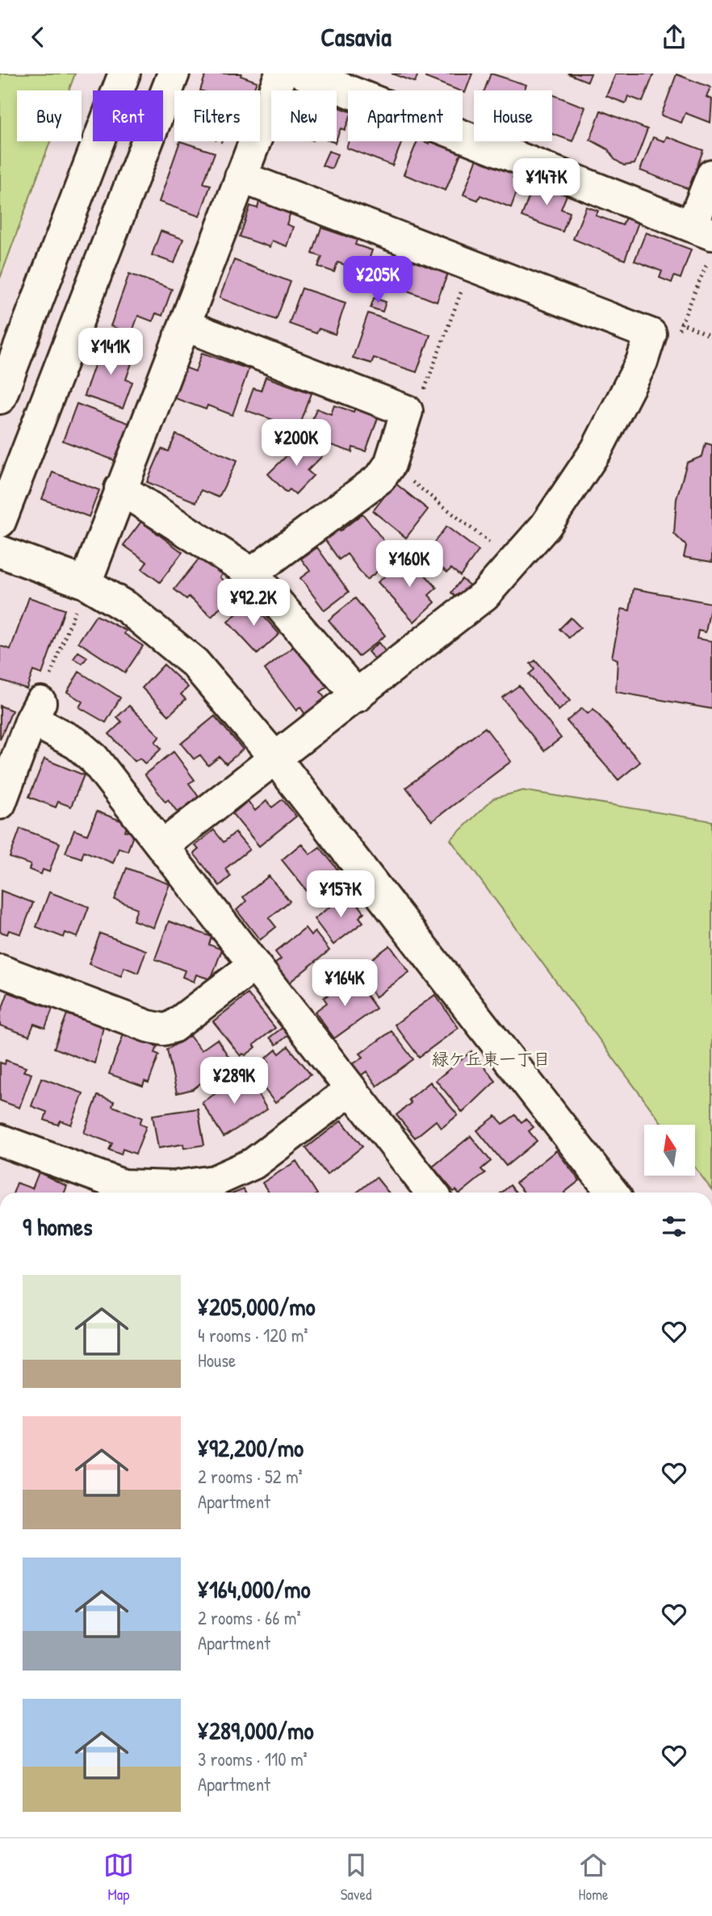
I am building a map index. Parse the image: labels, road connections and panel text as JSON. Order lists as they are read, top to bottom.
{
  "districts": ["緑ケ丘東一丁目"],
  "north": "top",
  "page": {
    "header": "Casavia",
    "chip": [
      "Buy",
      "Rent",
      "Filters",
      "New",
      "Apartment",
      "House"
    ],
    "price": [
      "¥147K",
      "¥205K",
      "¥141K",
      "¥200K",
      "¥160K",
      "¥92.2K",
      "¥157K",
      "¥164K",
      "¥289K"
    ],
    "heading": "9 homes",
    "list": [
      {
        "name": "¥205,000/mo",
        "note": "4 rooms · 120 m² · House"
      },
      {
        "name": "¥92,200/mo",
        "note": "2 rooms · 52 m² · Apartment"
      },
      {
        "name": "¥164,000/mo",
        "note": "2 rooms · 66 m² · Apartment"
      },
      {
        "name": "¥289,000/mo",
        "note": "3 rooms · 110 m² · Apartment"
      }
    ],
    "tabs": ["Map", "Saved", "Home"]
  }
}
